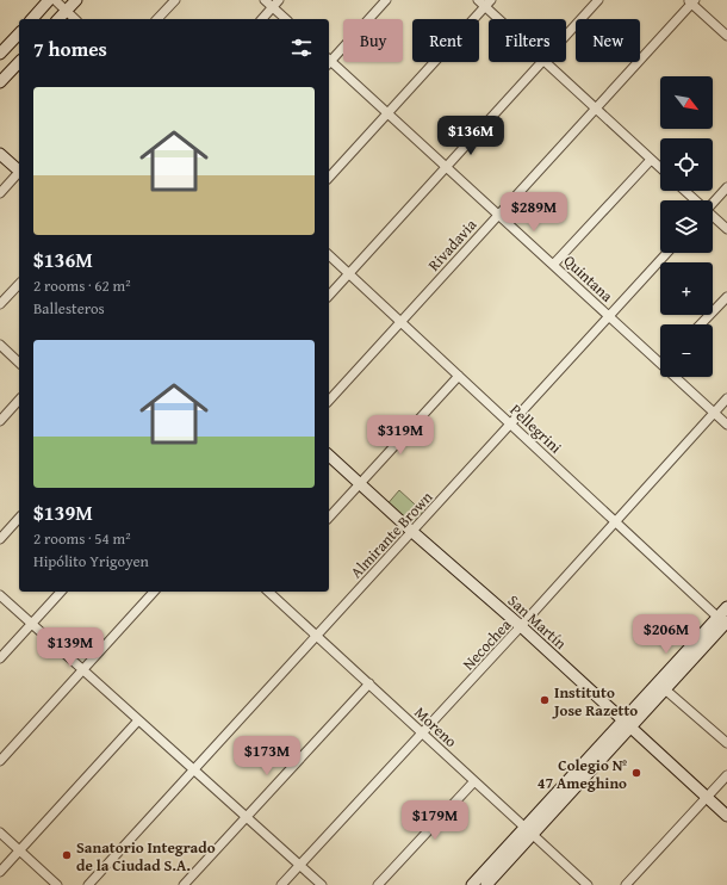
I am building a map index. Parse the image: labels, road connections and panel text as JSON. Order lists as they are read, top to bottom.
{
  "streets": {
    "main road": ["San Martín"],
    "street": [
      "Rivadavia",
      "Quintana",
      "Pellegrini",
      "Almirante Brown",
      "Necochea",
      "Moreno"
    ]
  },
  "crossings": [
    ["Rivadavia", "Quintana"],
    ["Rivadavia", "Pellegrini"],
    ["Quintana", "Almirante Brown"],
    ["Quintana", "Necochea"],
    ["Pellegrini", "Almirante Brown"],
    ["Pellegrini", "Necochea"],
    ["Almirante Brown", "San Martín"],
    ["Almirante Brown", "Moreno"],
    ["San Martín", "Necochea"],
    ["Necochea", "Moreno"]
  ],
  "places": ["Instituto Jose Razetto", "Colegio Nº 47 Ameghino", "Sanatorio Integrado de la Ciudad S.A."],
  "north": "bottom right",
  "page": {
    "chip": [
      "Buy",
      "Rent",
      "Filters",
      "New"
    ],
    "heading": "7 homes",
    "map_buttons": ["+", "−"],
    "list": [
      {
        "name": "$136M",
        "note": "2 rooms · 62 m² · Ballesteros"
      },
      {
        "name": "$139M",
        "note": "2 rooms · 54 m² · Hipólito Yrigoyen"
      }
    ],
    "price": [
      "$136M",
      "$289M",
      "$319M",
      "$206M",
      "$139M",
      "$173M",
      "$179M"
    ]
  }
}
